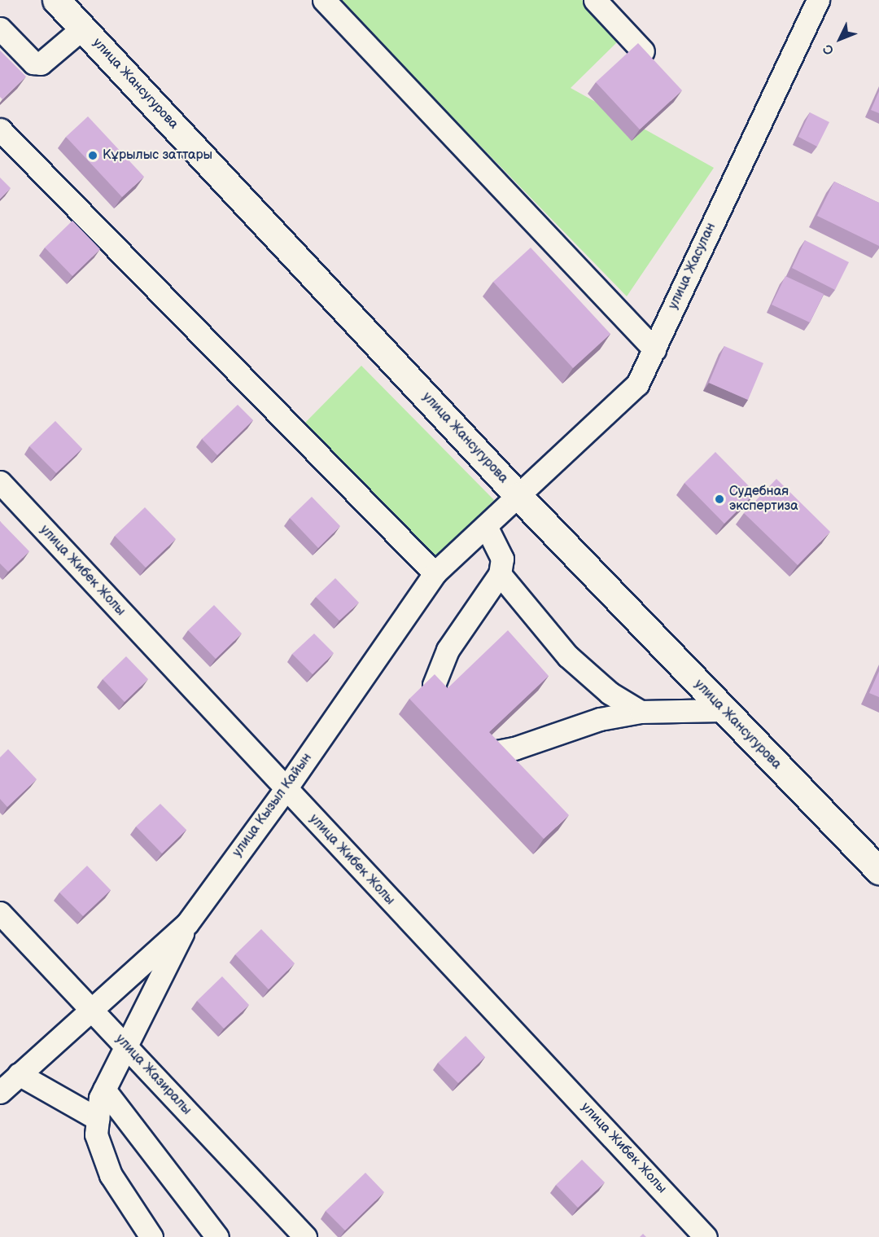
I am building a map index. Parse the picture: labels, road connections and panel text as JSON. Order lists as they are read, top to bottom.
{
  "streets": {
    "main road": ["улица Жансугурова"],
    "street": [
      "улица Жасулан",
      "улица Жибек Жолы",
      "улица Кызыл Кайын",
      "улица Жазиралы"
    ]
  },
  "crossings": [
    ["улица Жансугурова", "улица Жасулан"],
    ["улица Жансугурова", "улица Кызыл Кайын"],
    ["улица Жасулан", "улица Кызыл Кайын"],
    ["улица Жибек Жолы", "улица Кызыл Кайын"],
    ["улица Кызыл Кайын", "улица Жазиралы"]
  ],
  "places": ["Кұрылыс заттары", "Судебная экспертиза"],
  "north": "bottom left"
}
